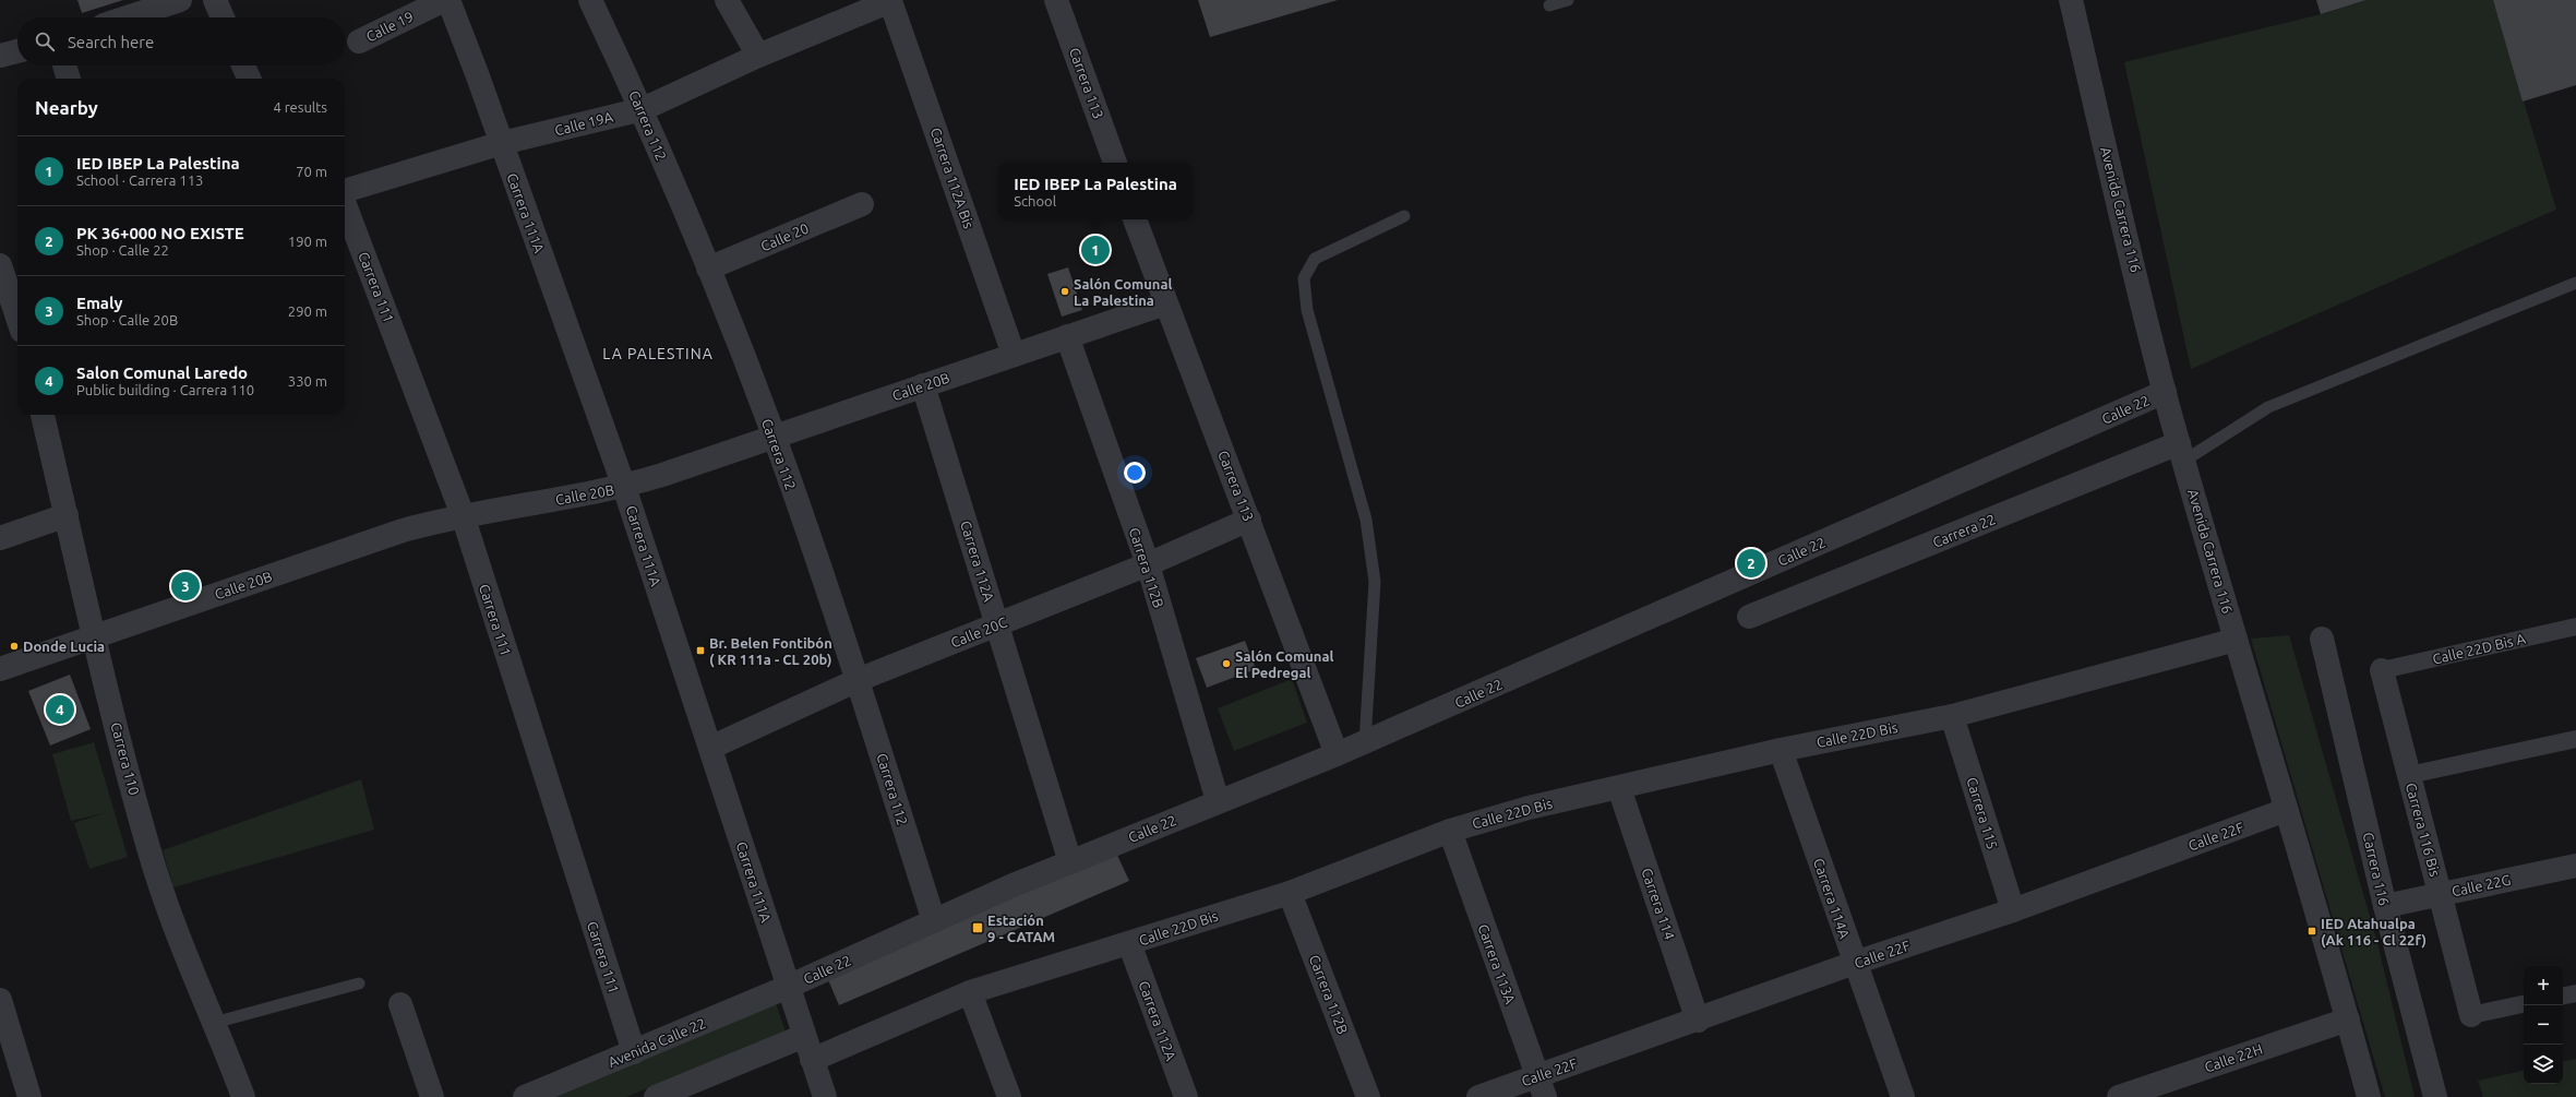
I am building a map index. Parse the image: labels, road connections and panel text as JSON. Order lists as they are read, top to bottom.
{
  "streets": {
    "street": [
      "Calle 19",
      "Carrera 113",
      "Calle 19A",
      "Carrera 112",
      "Carrera 112A Bis",
      "Avenida Carrera 116",
      "Carrera 111A",
      "Calle 20",
      "Carrera 111",
      "Calle 20B",
      "Calle 22",
      "Carrera 22",
      "Carrera 112A",
      "Carrera 112B",
      "Calle 20C",
      "Calle 22D Bis A",
      "Calle 22D Bis",
      "Carrera 110",
      "Carrera 115",
      "Carrera 116 Bis",
      "Calle 22F",
      "Carrera 116",
      "Calle 22G",
      "Carrera 114A",
      "Carrera 114",
      "Carrera 113A",
      "Avenida Calle 22",
      "Calle 22H"
    ]
  },
  "crossings": [
    ["Carrera 113", "Calle 20B"],
    ["Carrera 113", "Calle 22"],
    ["Carrera 113", "Calle 20C"],
    ["Calle 19A", "Carrera 112"],
    ["Calle 19A", "Carrera 112A Bis"],
    ["Calle 19A", "Carrera 111A"],
    ["Carrera 112", "Calle 20"],
    ["Carrera 112", "Calle 20B"],
    ["Carrera 112", "Calle 22"],
    ["Carrera 112", "Calle 20C"],
    ["Carrera 112A Bis", "Calle 20B"],
    ["Avenida Carrera 116", "Calle 22"],
    ["Avenida Carrera 116", "Carrera 22"],
    ["Avenida Carrera 116", "Calle 22D Bis"],
    ["Avenida Carrera 116", "Calle 22F"],
    ["Avenida Carrera 116", "Calle 22H"],
    ["Carrera 111A", "Calle 20B"],
    ["Carrera 111A", "Calle 22"],
    ["Carrera 111A", "Calle 20C"],
    ["Carrera 111A", "Calle 22D Bis"],
    ["Carrera 111A", "Avenida Calle 22"],
    ["Carrera 111", "Calle 20B"],
    ["Carrera 111", "Avenida Calle 22"],
    ["Calle 20B", "Carrera 112A"],
    ["Calle 20B", "Carrera 112B"],
    ["Calle 20B", "Carrera 110"],
    ["Calle 22", "Carrera 112A"],
    ["Calle 22", "Carrera 112B"],
    ["Calle 22", "Avenida Calle 22"],
    ["Carrera 112A", "Calle 20C"],
    ["Carrera 112A", "Calle 22D Bis"],
    ["Carrera 112B", "Calle 20C"],
    ["Carrera 112B", "Calle 22D Bis"],
    ["Calle 22D Bis A", "Carrera 116 Bis"],
    ["Calle 22D Bis", "Carrera 115"],
    ["Calle 22D Bis", "Carrera 114A"],
    ["Calle 22D Bis", "Carrera 114"],
    ["Calle 22D Bis", "Carrera 113A"],
    ["Carrera 115", "Calle 22F"],
    ["Carrera 116 Bis", "Calle 22G"],
    ["Calle 22F", "Carrera 114A"],
    ["Calle 22F", "Carrera 114"],
    ["Calle 22F", "Carrera 113A"],
    ["Carrera 116", "Calle 22G"]
  ],
  "districts": ["LA PALESTINA"],
  "places": {
    "other": ["Salón Comunal La Palestina", "Donde Lucia", "Salón Comunal El Pedregal"],
    "transit": ["Br. Belen Fontibón ( KR 111a - CL 20b)", "Estación 9 - CATAM", "IED Atahualpa (Ak 116 - Cl 22f)"]
  },
  "page": {
    "search": "Search here",
    "heading": ["Nearby", "4 results"],
    "list": [
      {
        "mark": "1",
        "name": "IED IBEP La Palestina",
        "note": "School · Carrera 113",
        "value": "70 m"
      },
      {
        "mark": "2",
        "name": "PK 36+000 NO EXISTE",
        "note": "Shop · Calle 22",
        "value": "190 m"
      },
      {
        "mark": "3",
        "name": "Emaly",
        "note": "Shop · Calle 20B",
        "value": "290 m"
      },
      {
        "mark": "4",
        "name": "Salon Comunal Laredo",
        "note": "Public building · Carrera 110",
        "value": "330 m"
      }
    ],
    "popup": ["IED IBEP La Palestina", "School"],
    "pins": [
      "1",
      "2",
      "3",
      "4"
    ],
    "map_buttons": ["+", "−"]
  }
}
